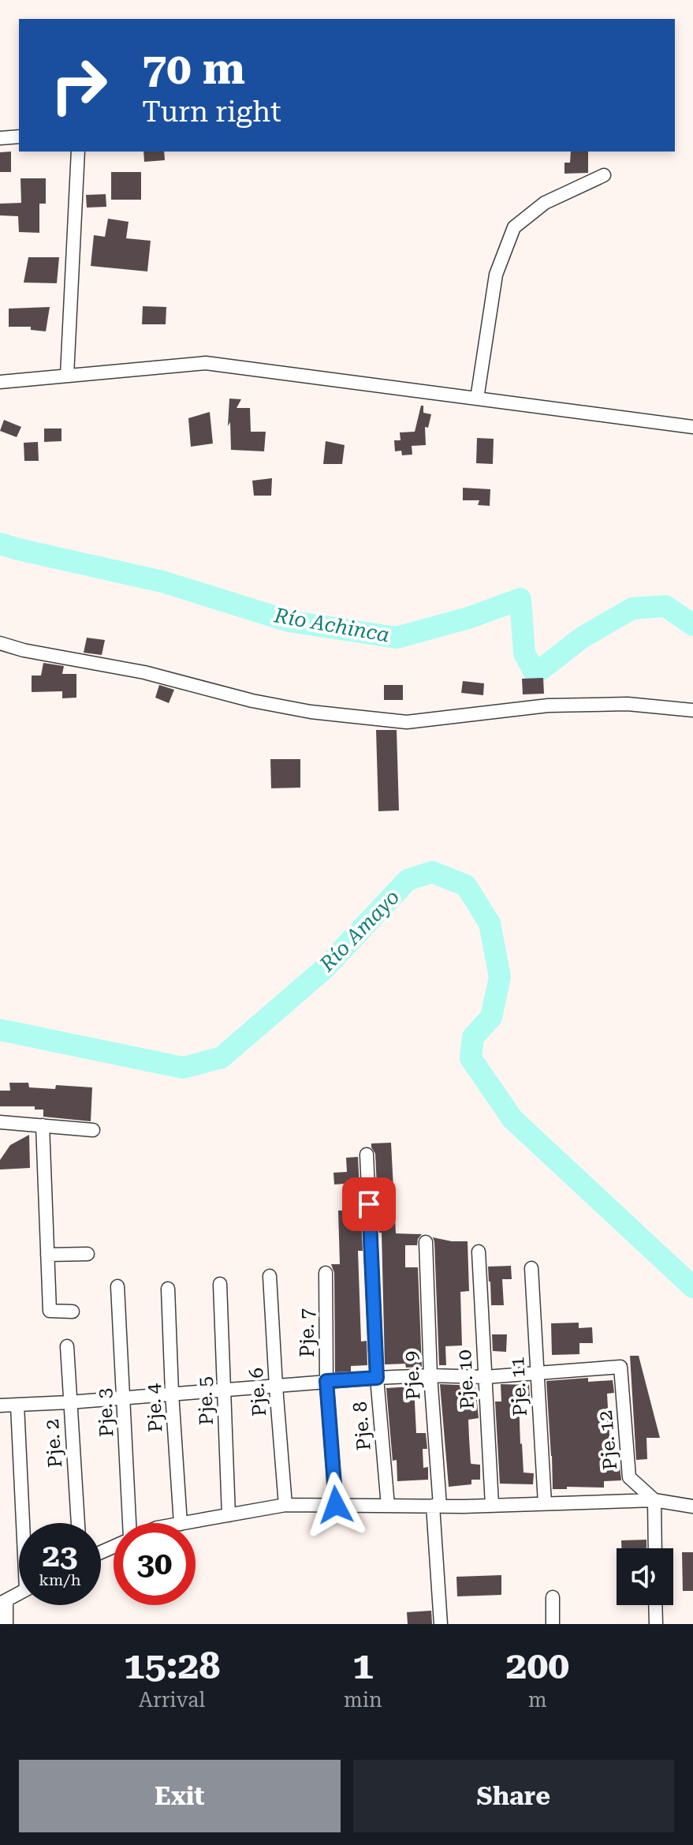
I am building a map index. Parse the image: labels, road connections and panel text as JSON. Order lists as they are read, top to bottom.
{
  "streets": {
    "street": [
      "Pje. 7",
      "Pje. 9",
      "Pje. 10",
      "Pje. 11",
      "Pje. 6",
      "Pje. 5",
      "Pje. 4",
      "Pje. 3",
      "Pje. 8",
      "Pje. 12",
      "Pje. 2"
    ]
  },
  "crossings": [
    ["Pje. 11", "Pje. 12"]
  ],
  "water": ["Río Achinca", "Río Amayo"],
  "page": {
    "turn": ["70 m", "Turn right"],
    "speed": "23 km/h",
    "limit": "30",
    "eta": [
      "15:28",
      "Arrival",
      "1",
      "min",
      "200",
      "m"
    ],
    "buttons": ["Exit", "Share"]
  }
}
